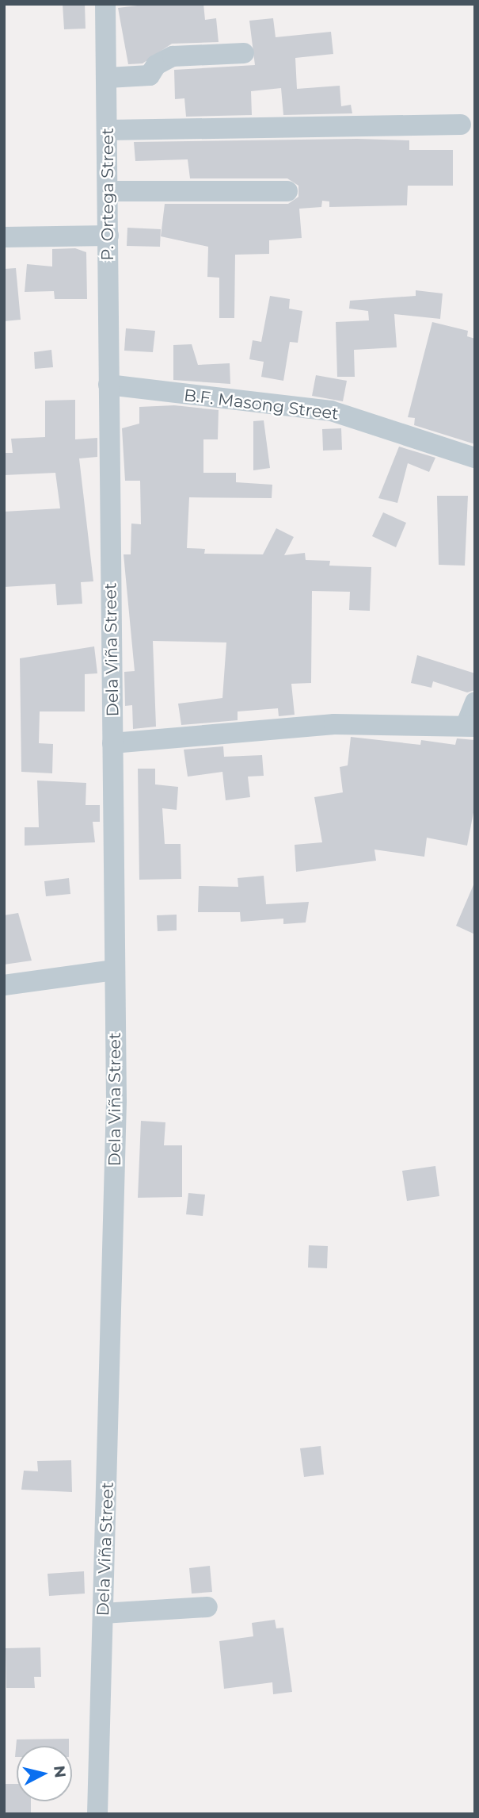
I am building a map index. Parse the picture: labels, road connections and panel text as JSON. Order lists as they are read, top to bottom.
{
  "streets": {
    "street": ["P. Ortega Street", "B.F. Masong Street", "Dela Viña Street"]
  },
  "crossings": [
    ["P. Ortega Street", "B.F. Masong Street"],
    ["P. Ortega Street", "Dela Viña Street"],
    ["B.F. Masong Street", "Dela Viña Street"]
  ],
  "north": "right"
}
